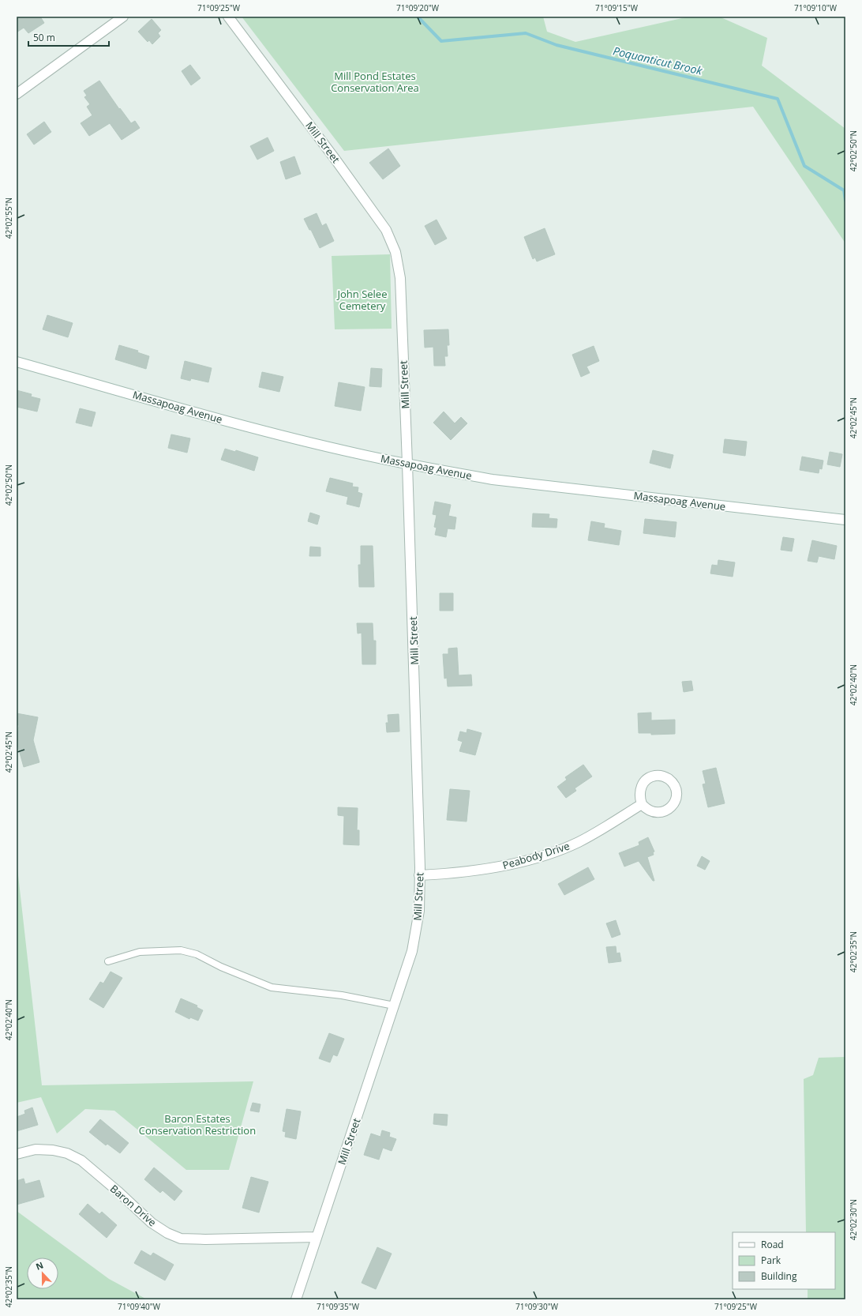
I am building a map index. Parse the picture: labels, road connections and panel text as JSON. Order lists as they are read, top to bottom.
{
  "streets": {
    "street": [
      "Mill Street",
      "Massapoag Avenue",
      "Peabody Drive",
      "Baron Drive"
    ]
  },
  "crossings": [
    ["Mill Street", "Massapoag Avenue"],
    ["Mill Street", "Peabody Drive"],
    ["Mill Street", "Baron Drive"]
  ],
  "water": ["Poquanticut Brook"],
  "parks": ["Mill Pond Estates Conservation Area", "John Selee Cemetery", "Baron Estates Conservation Restriction"],
  "legend": ["Road", "Park", "Building"],
  "scale_bar": "50 m",
  "north": "top",
  "coordinates": [
    "71°09'25\"W",
    "71°09'20\"W",
    "71°09'15\"W",
    "71°09'10\"W",
    "42°02'50\"N",
    "42°02'55\"N",
    "42°02'45\"N",
    "42°02'40\"N",
    "42°02'35\"N",
    "42°02'30\"N",
    "71°09'40\"W",
    "71°09'35\"W",
    "71°09'30\"W"
  ]
}
